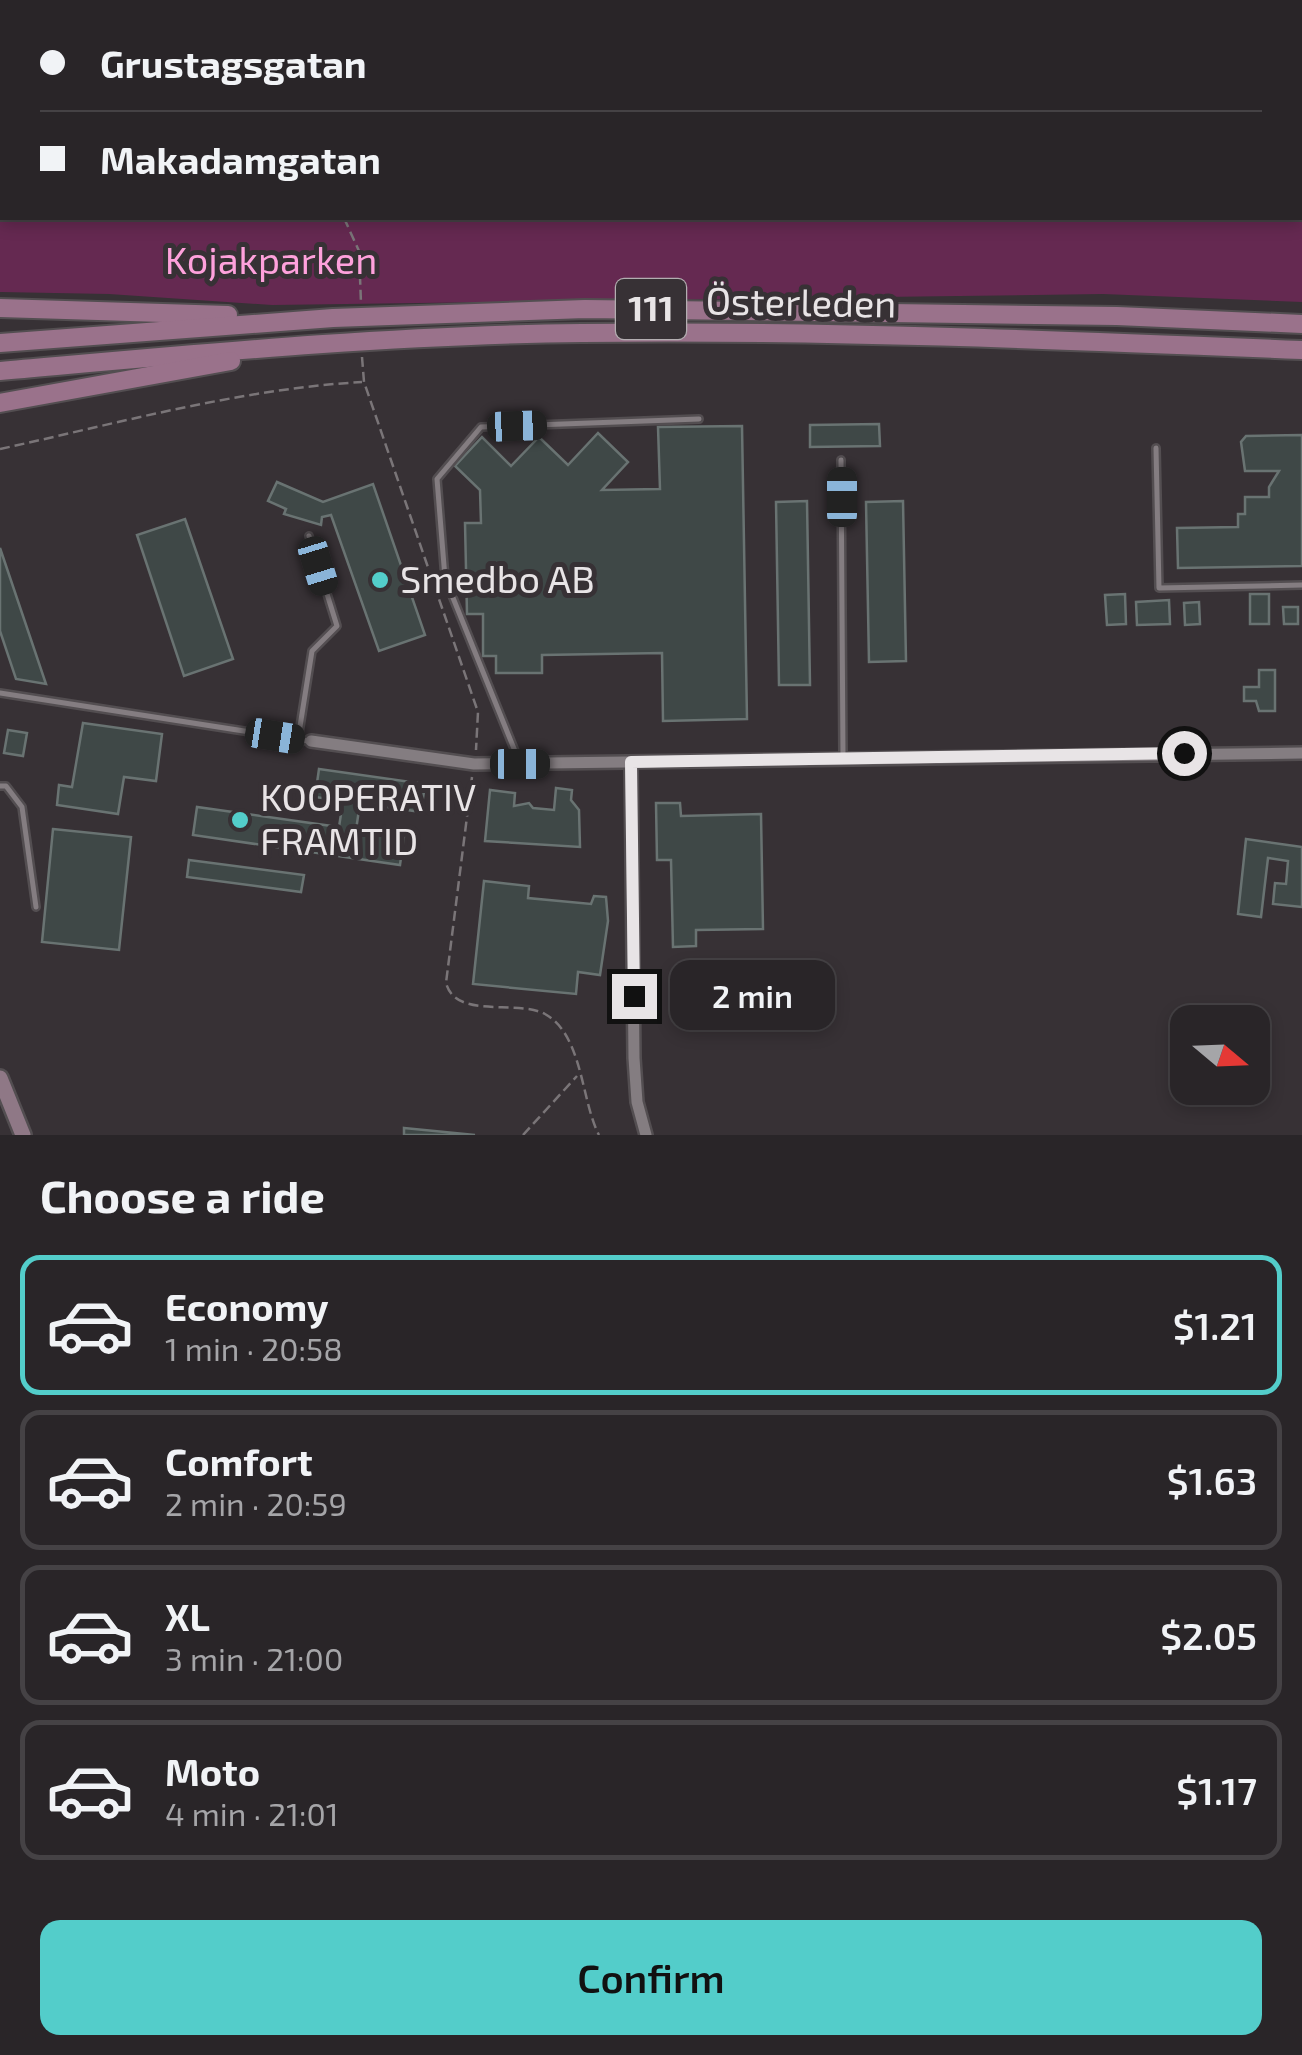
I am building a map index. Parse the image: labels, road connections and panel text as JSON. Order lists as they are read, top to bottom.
{
  "streets": {
    "main road": ["Österleden", "111"]
  },
  "parks": ["Kojakparken"],
  "places": ["Smedbo AB", "KOOPERATIV FRAMTID"],
  "north": "right",
  "page": {
    "banner": ["Grustagsgatan", "Makadamgatan"],
    "bubble": "2 min",
    "heading": "Choose a ride",
    "list": [
      {
        "name": "Economy",
        "note": "1 min · 20:58",
        "value": "$1.21"
      },
      {
        "name": "Comfort",
        "note": "2 min · 20:59",
        "value": "$1.63"
      },
      {
        "name": "XL",
        "note": "3 min · 21:00",
        "value": "$2.05"
      },
      {
        "name": "Moto",
        "note": "4 min · 21:01",
        "value": "$1.17"
      }
    ],
    "buttons": "Confirm"
  }
}
